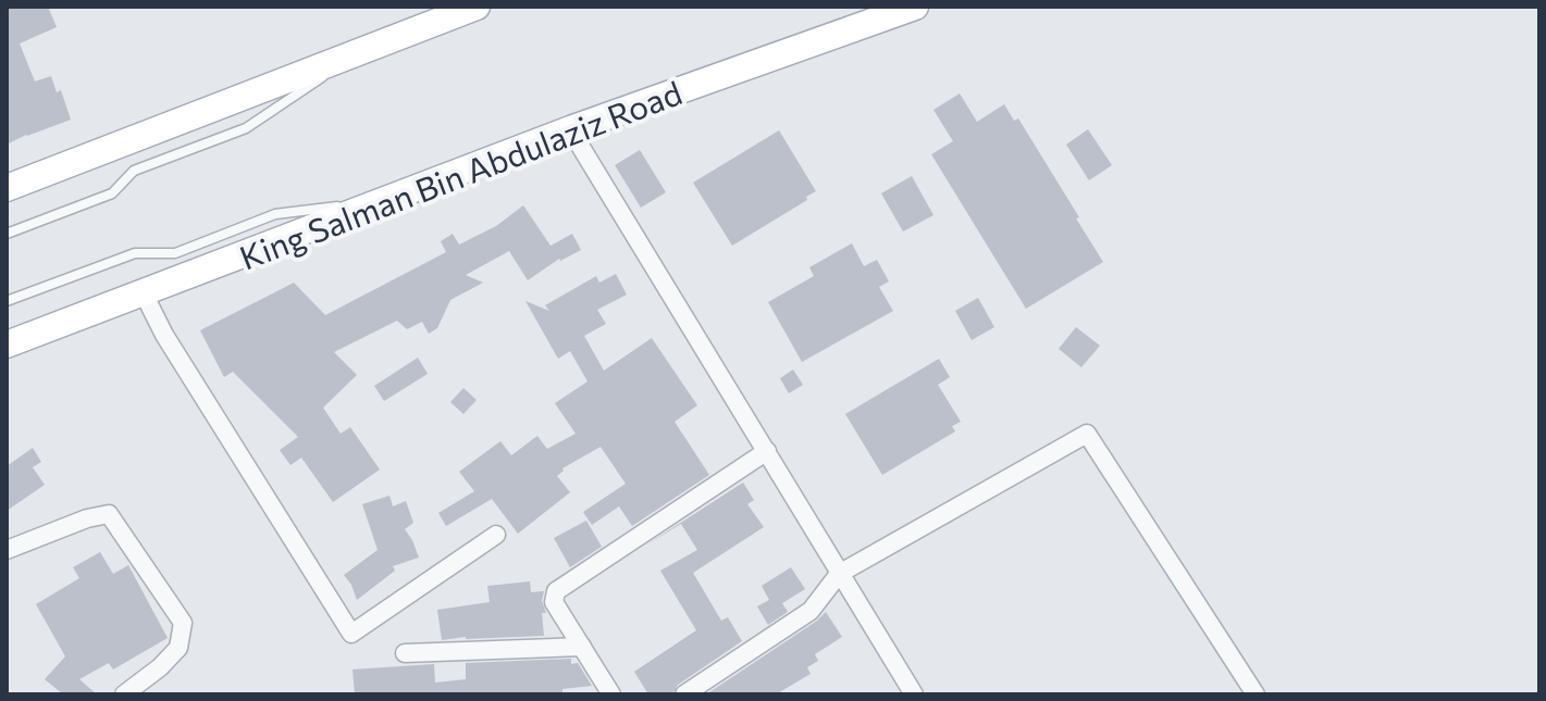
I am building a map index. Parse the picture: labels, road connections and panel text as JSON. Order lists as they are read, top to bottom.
{
  "streets": {
    "main road": ["King Salman Bin Abdulaziz Road"]
  }
}
